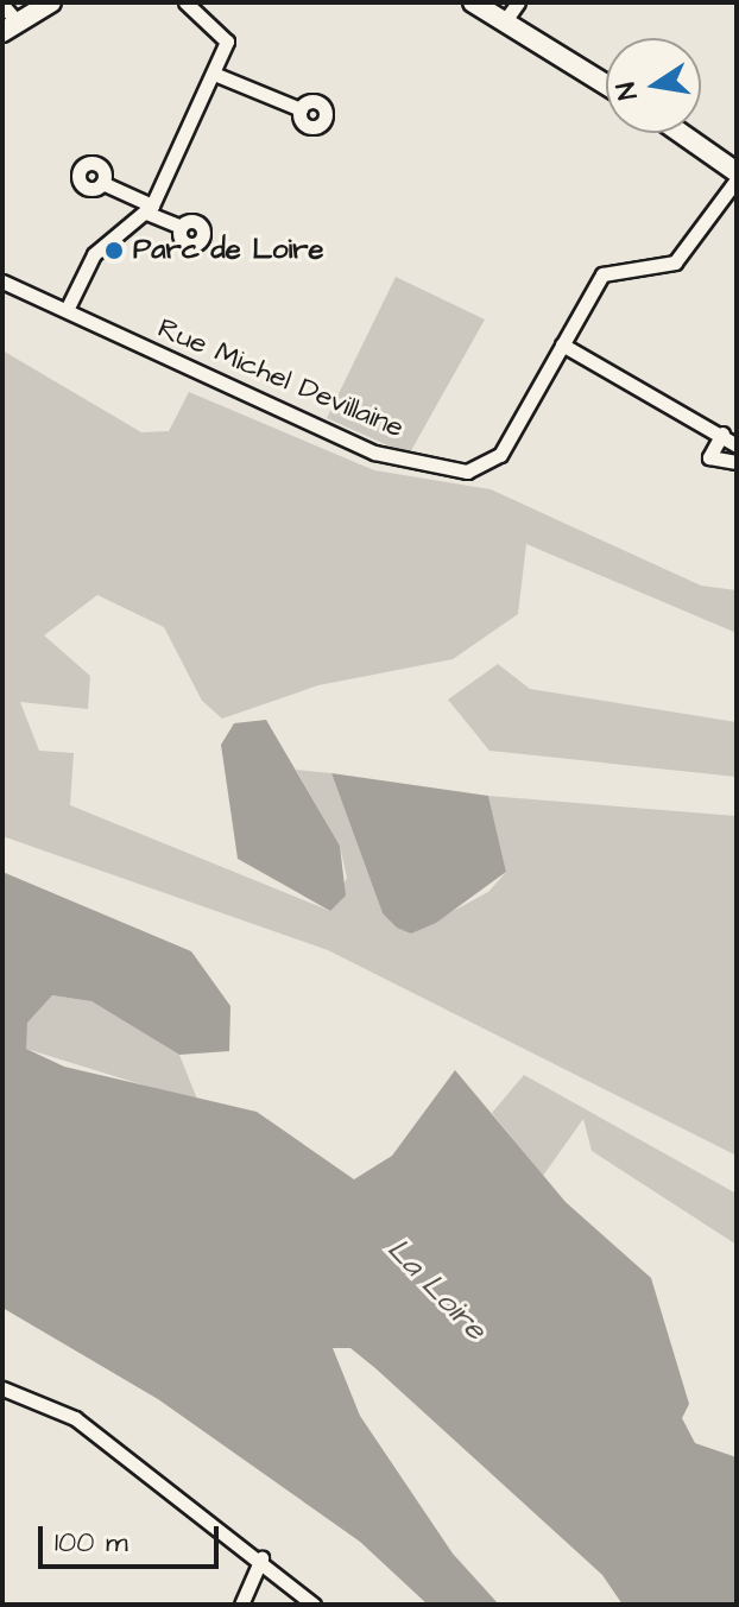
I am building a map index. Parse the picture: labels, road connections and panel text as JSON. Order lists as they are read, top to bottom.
{
  "streets": {
    "street": ["Rue Michel Devillaine"]
  },
  "water": ["La Loire"],
  "places": ["Parc de Loire"],
  "scale_bar": "100 m",
  "north": "left"
}
